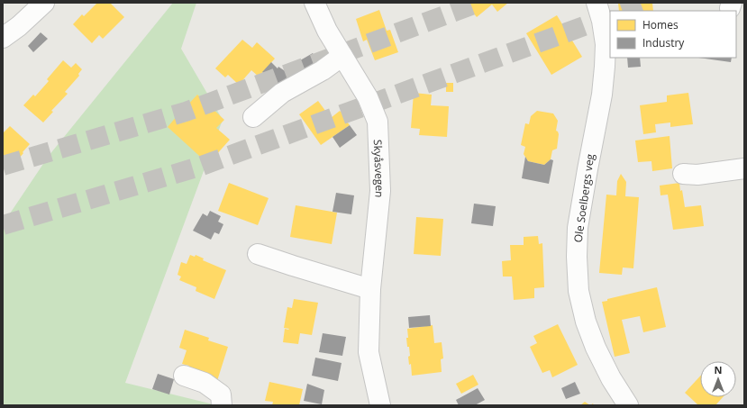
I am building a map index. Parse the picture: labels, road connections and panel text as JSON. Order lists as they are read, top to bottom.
{
  "streets": {
    "street": ["Skyåsvegen", "Ole Soelbergs veg"]
  },
  "legend": ["Homes", "Industry"],
  "north": "top"
}
